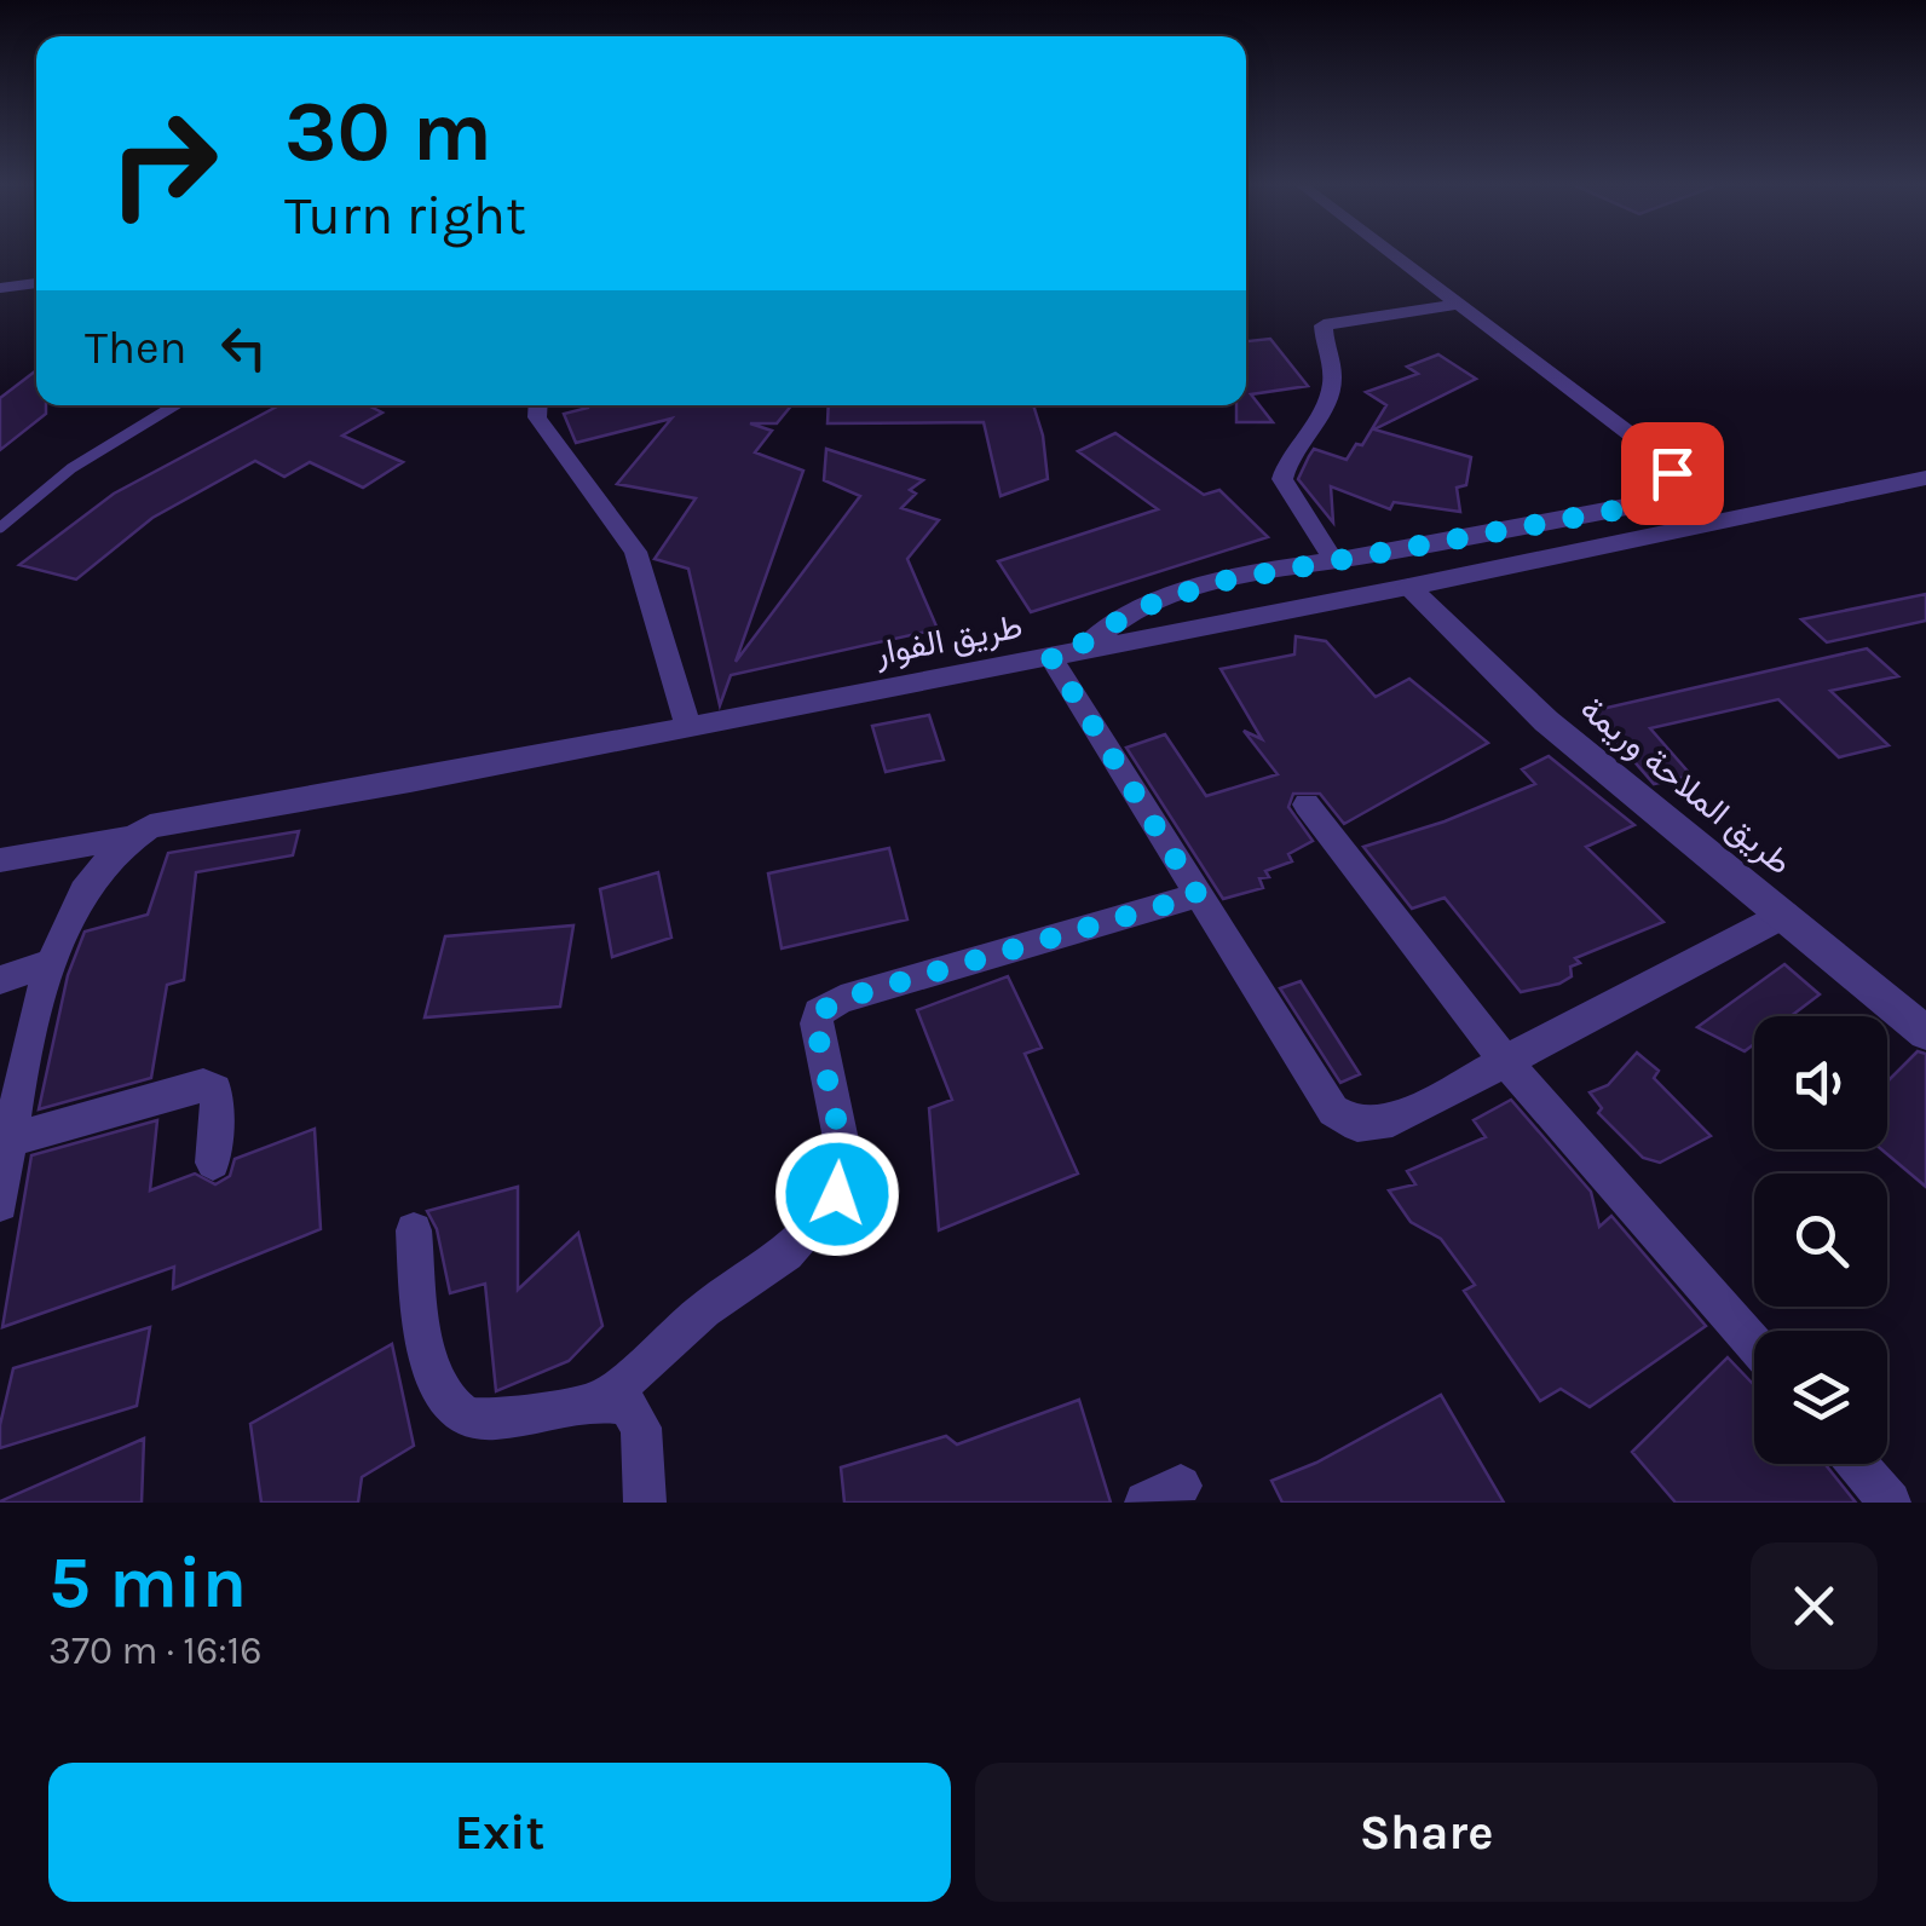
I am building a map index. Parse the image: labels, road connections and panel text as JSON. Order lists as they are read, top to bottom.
{
  "streets": {
    "street": ["طريق الفوار", "طريق الملاحة وريمة"]
  },
  "crossings": [
    ["طريق الفوار", "طريق الملاحة وريمة"]
  ],
  "page": {
    "turn": ["30 m", "Turn right"],
    "then": "Then",
    "heading": ["5 min", "370 m · 16:16"],
    "buttons": ["Exit", "Share"]
  }
}
